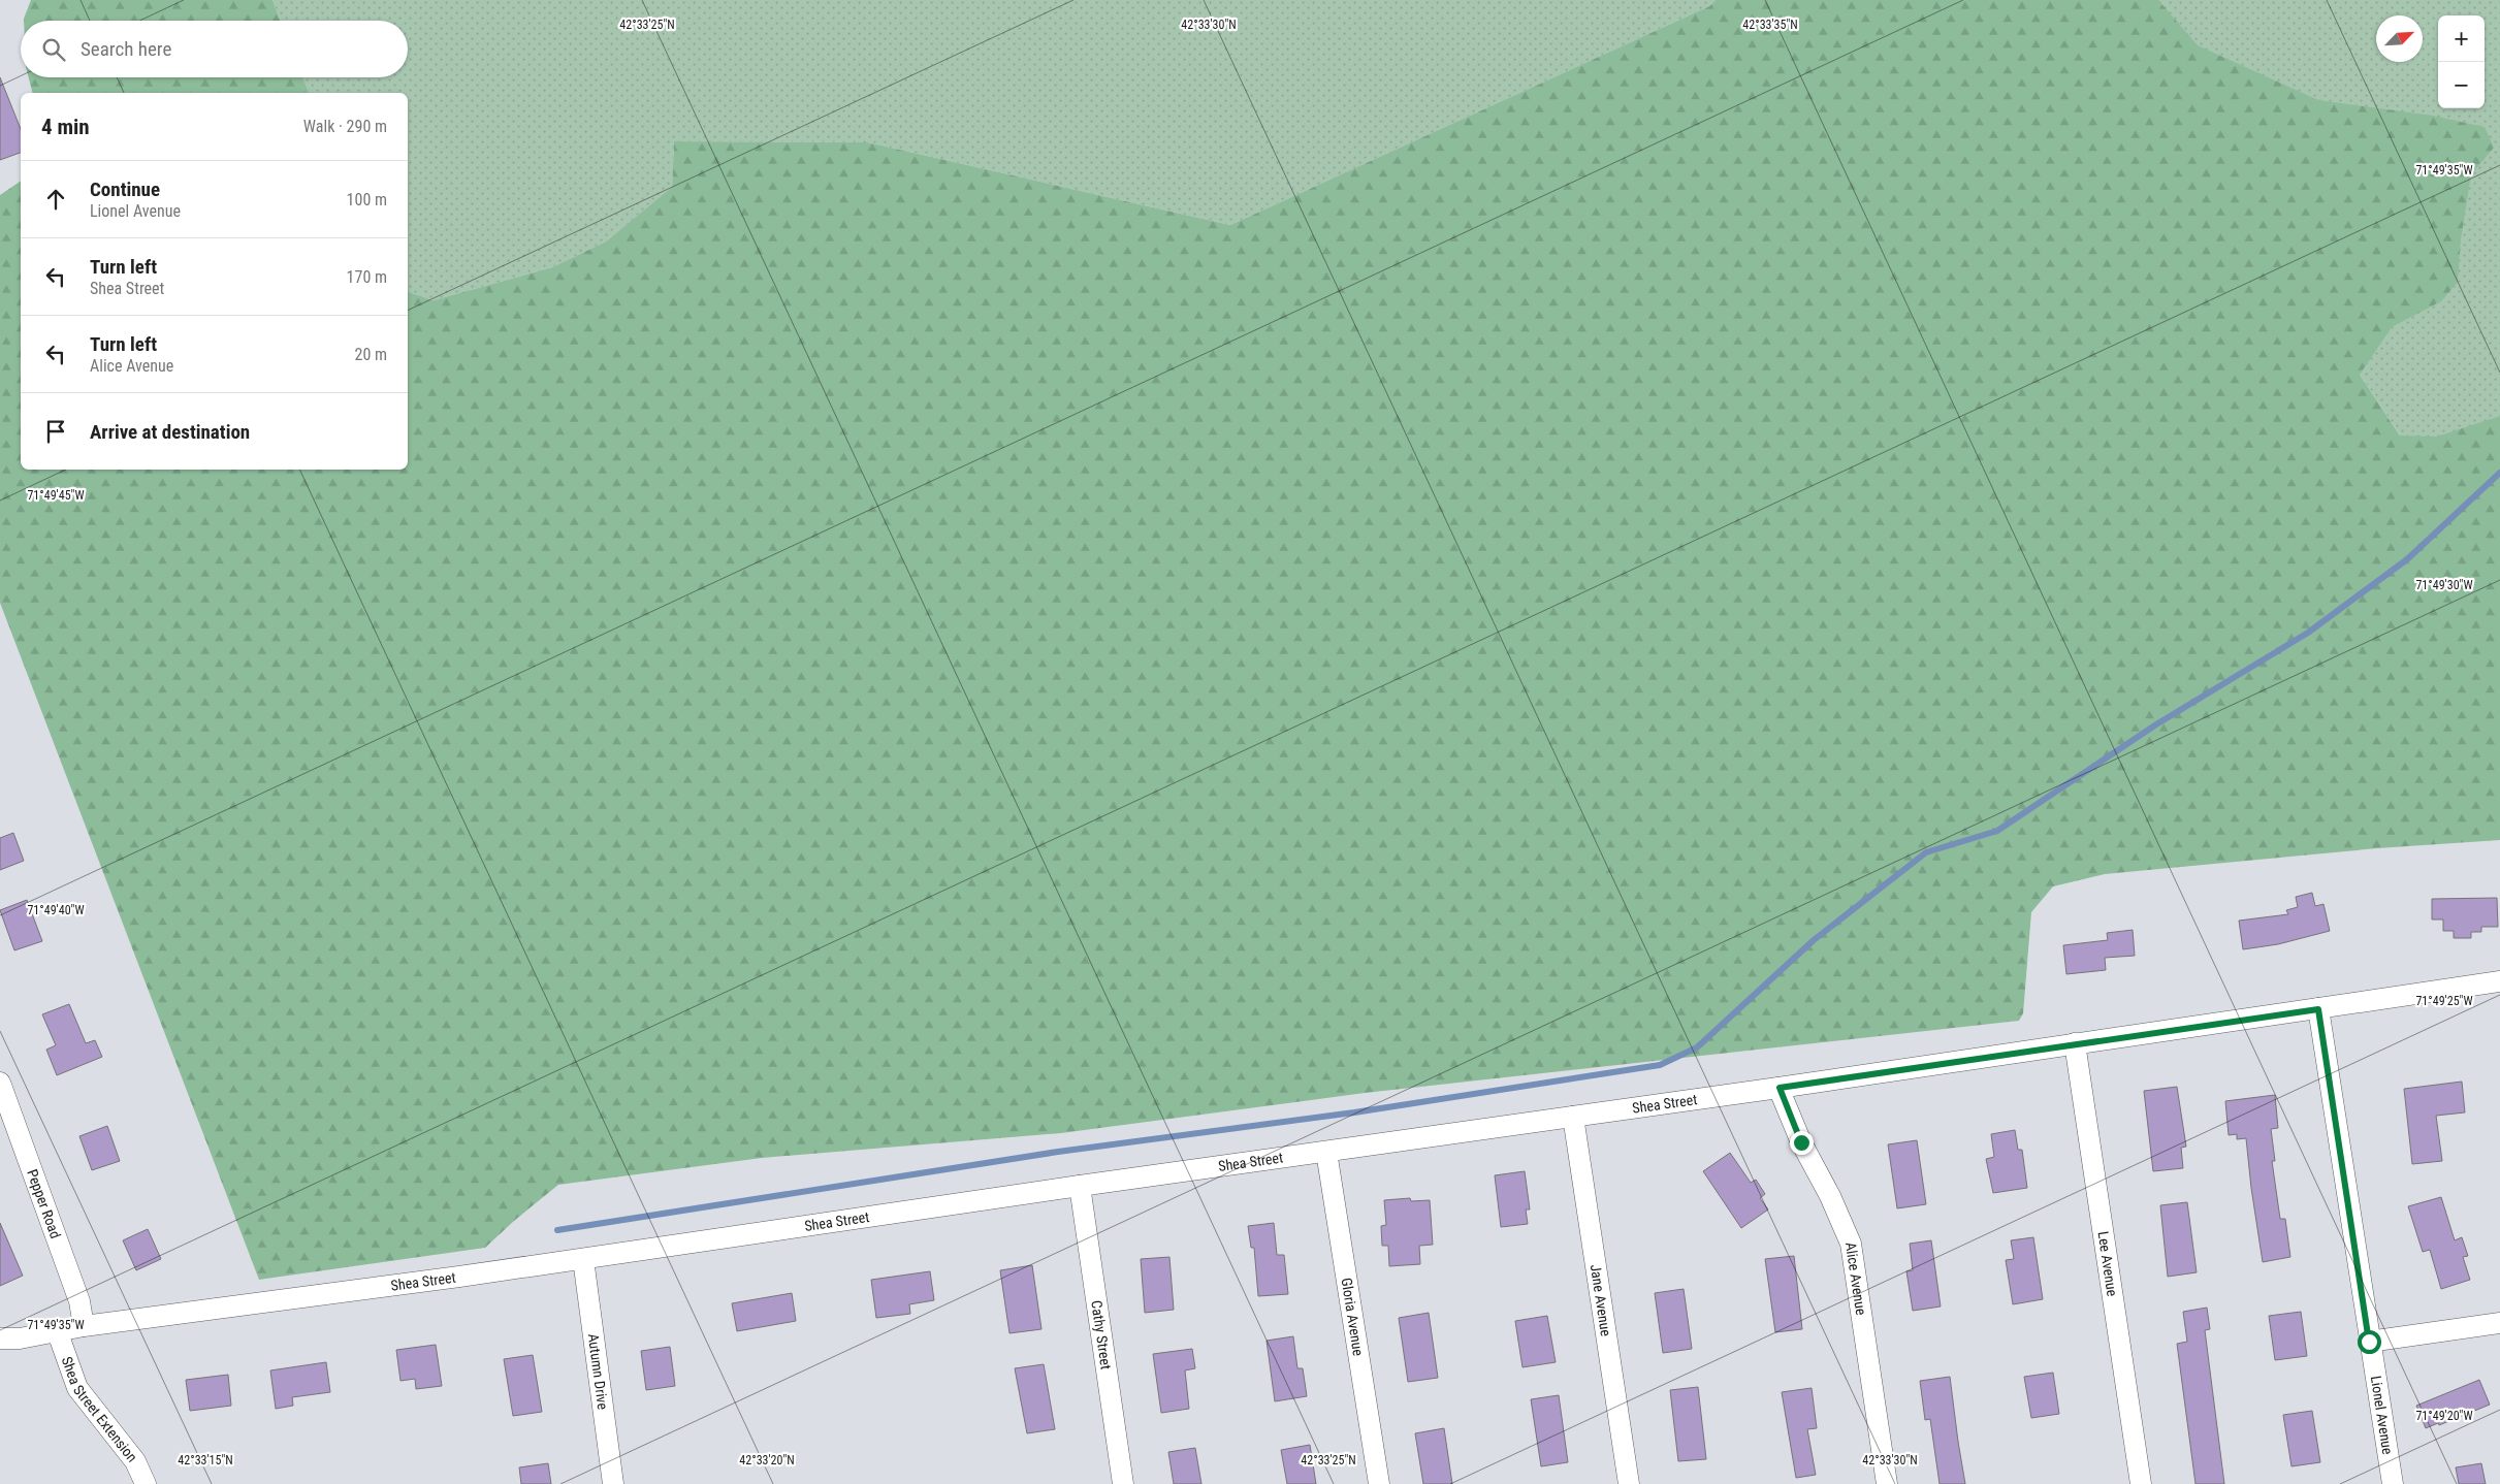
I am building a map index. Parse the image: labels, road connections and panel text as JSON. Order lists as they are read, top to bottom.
{
  "streets": {
    "street": [
      "Shea Street",
      "Pepper Road",
      "Lee Avenue",
      "Alice Avenue",
      "Jane Avenue",
      "Gloria Avenue",
      "Cathy Street",
      "Autumn Drive",
      "Shea Street Extension",
      "Lionel Avenue"
    ]
  },
  "crossings": [
    ["Shea Street", "Pepper Road"],
    ["Shea Street", "Lee Avenue"],
    ["Shea Street", "Alice Avenue"],
    ["Shea Street", "Jane Avenue"],
    ["Shea Street", "Gloria Avenue"],
    ["Shea Street", "Cathy Street"],
    ["Shea Street", "Autumn Drive"],
    ["Shea Street", "Shea Street Extension"],
    ["Shea Street", "Lionel Avenue"]
  ],
  "north": "top right",
  "page": {
    "map_buttons": ["+", "−"],
    "search": "Search here",
    "heading": ["4 min", "Walk · 290 m"],
    "list": [
      ["Continue", "Lionel Avenue", "100 m"],
      ["Turn left", "Shea Street", "170 m"],
      ["Turn left", "Alice Avenue", "20 m"],
      "Arrive at destination"
    ]
  },
  "coordinates": [
    "42°33'25\"N",
    "42°33'30\"N",
    "42°33'35\"N",
    "71°49'35\"W",
    "71°49'45\"W",
    "71°49'30\"W",
    "71°49'40\"W",
    "71°49'25\"W",
    "71°49'20\"W",
    "42°33'15\"N",
    "42°33'20\"N"
  ]
}
